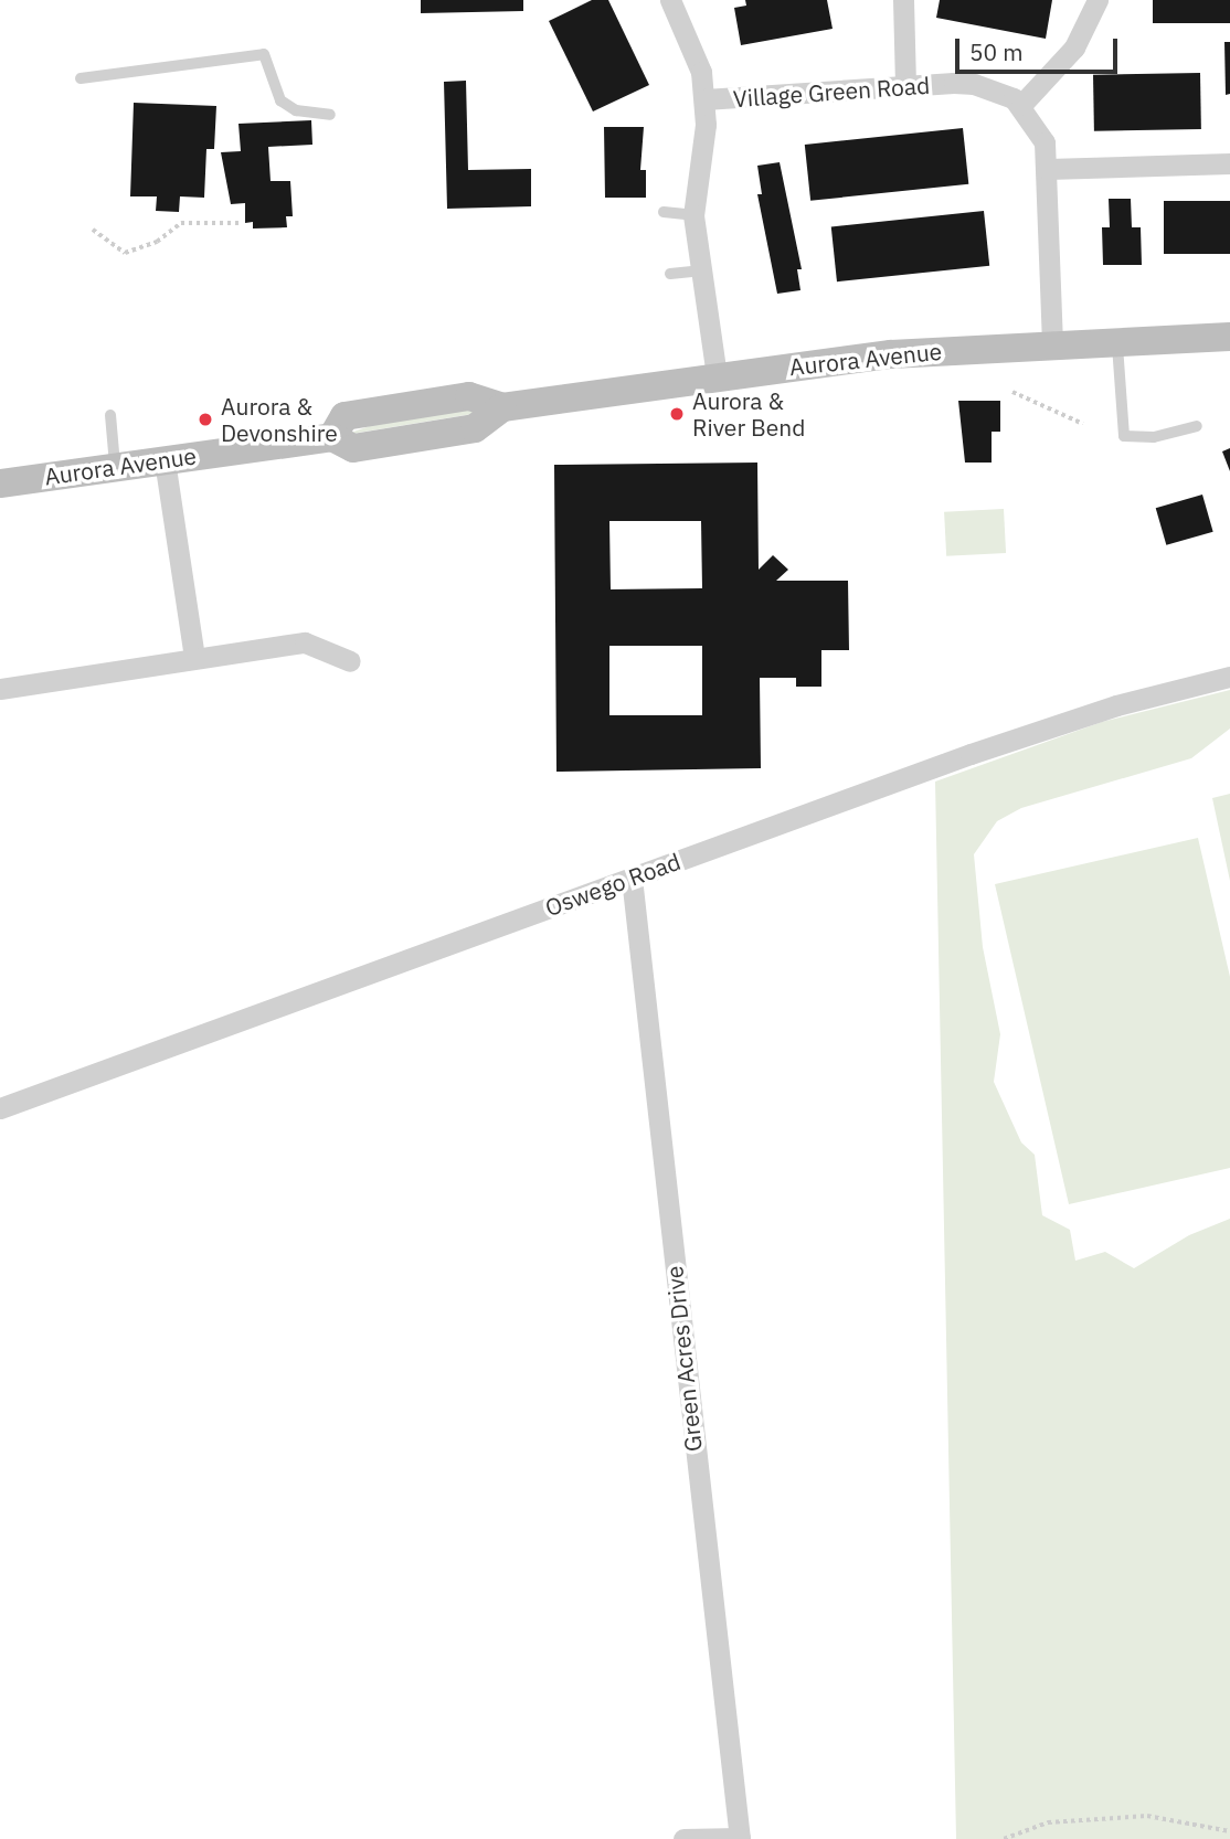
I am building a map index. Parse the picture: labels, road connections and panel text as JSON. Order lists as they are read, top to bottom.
{
  "streets": {
    "main road": ["Aurora Avenue"],
    "street": ["Village Green Road", "Oswego Road", "Green Acres Drive"]
  },
  "crossings": [
    ["Oswego Road", "Green Acres Drive"]
  ],
  "places": ["Aurora & River Bend", "Aurora & Devonshire"],
  "scale_bar": "50 m"
}
